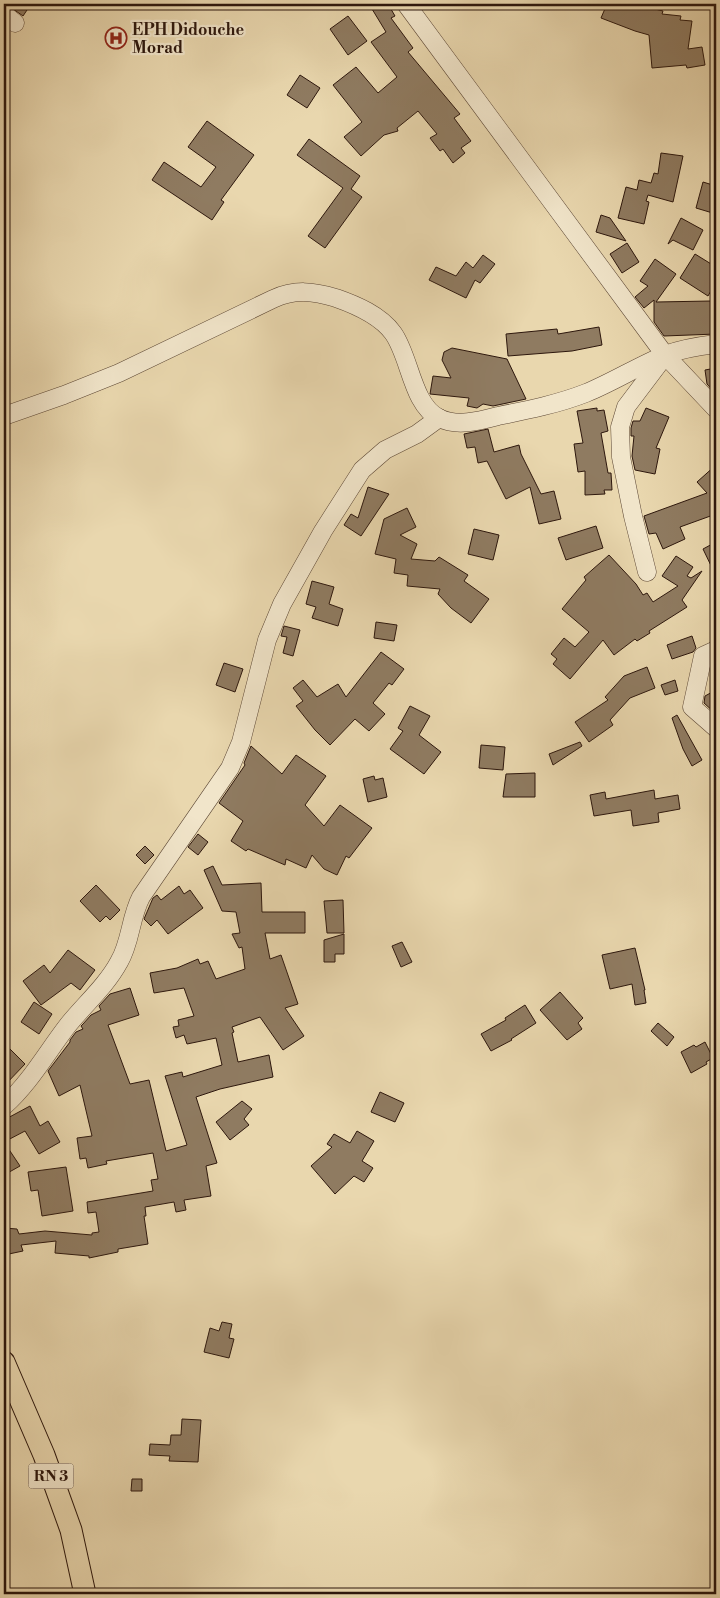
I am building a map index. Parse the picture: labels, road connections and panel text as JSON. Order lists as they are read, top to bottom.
{
  "streets": {
    "main road": ["RN 3"]
  },
  "places": {
    "hospital": ["EPH Didouche Morad"]
  }
}
